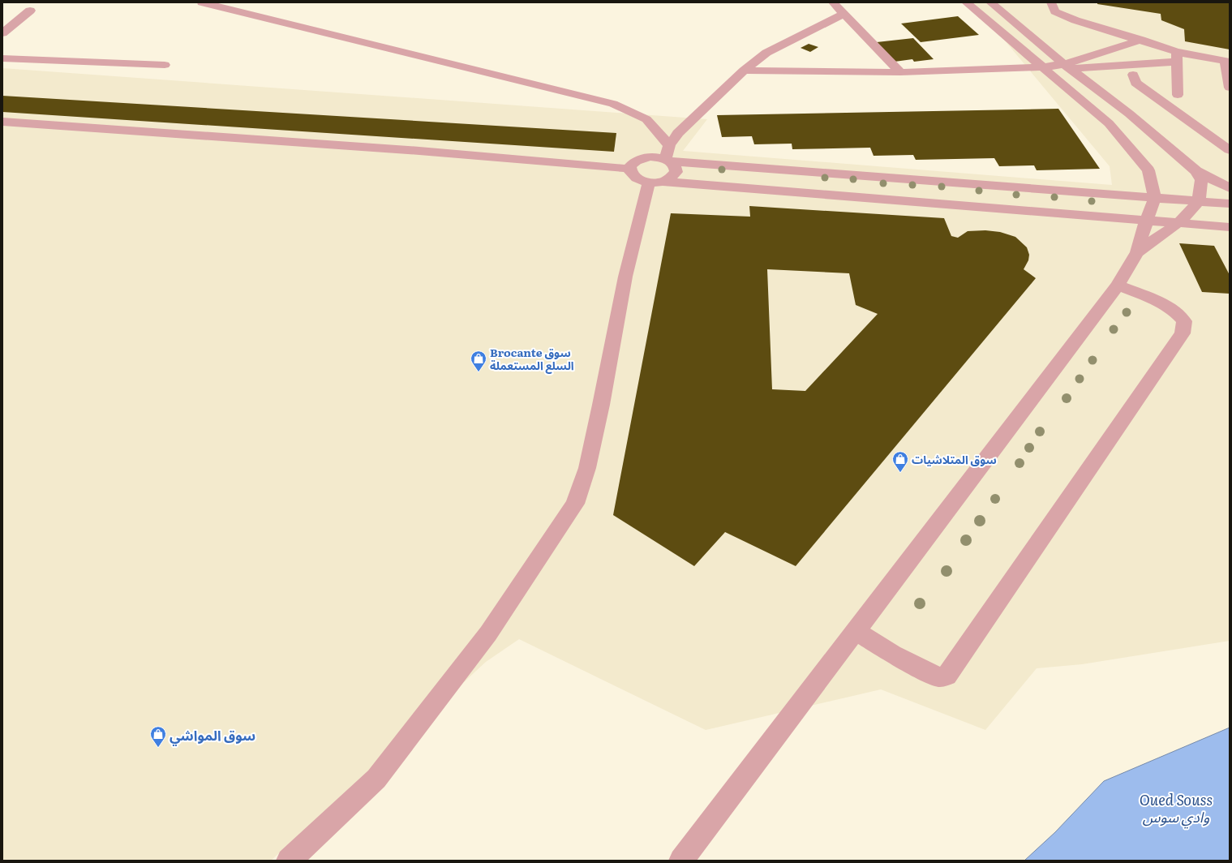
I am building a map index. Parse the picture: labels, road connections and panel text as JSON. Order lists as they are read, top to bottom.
{
  "water": ["Oued Souss وادي سوس"],
  "places": {
    "shop": ["Brocante سوق السلع المستعملة", "سوق المتلاشيات", "سوق المواشي"]
  }
}
